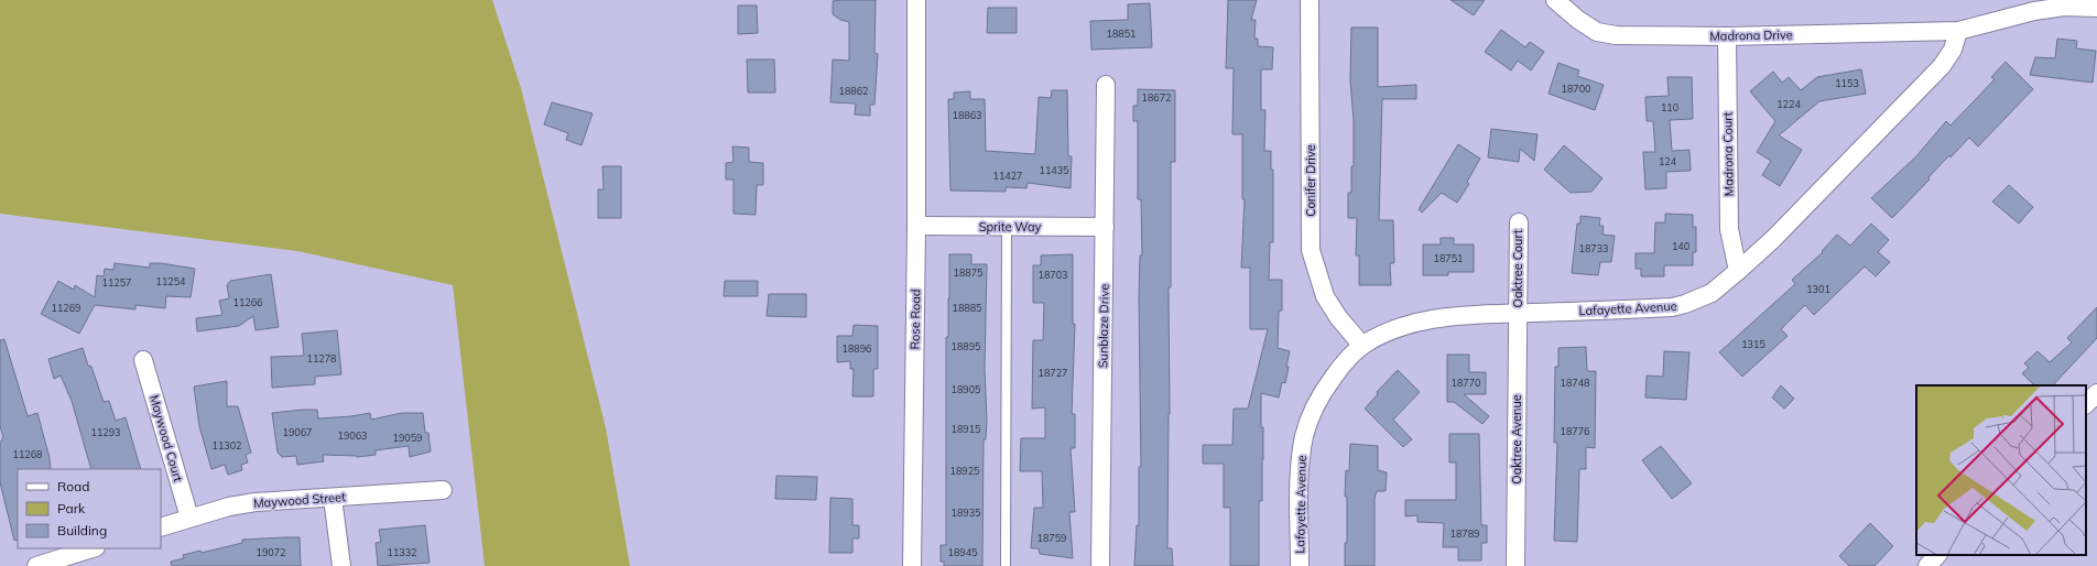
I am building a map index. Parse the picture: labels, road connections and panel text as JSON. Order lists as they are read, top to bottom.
{
  "streets": {
    "street": [
      "Madrona Drive",
      "Madrona Court",
      "Conifer Drive",
      "Sprite Way",
      "Oaktree Court",
      "Lafayette Avenue",
      "Rose Road",
      "Sunblaze Drive",
      "Maywood Court",
      "Oaktree Avenue",
      "Maywood Street"
    ]
  },
  "crossings": [
    ["Madrona Drive", "Madrona Court"],
    ["Madrona Drive", "Lafayette Avenue"],
    ["Madrona Court", "Lafayette Avenue"],
    ["Conifer Drive", "Lafayette Avenue"],
    ["Sprite Way", "Rose Road"],
    ["Sprite Way", "Sunblaze Drive"],
    ["Oaktree Court", "Lafayette Avenue"],
    ["Oaktree Court", "Oaktree Avenue"],
    ["Lafayette Avenue", "Oaktree Avenue"],
    ["Maywood Court", "Maywood Street"]
  ],
  "house_numbers": [
    "18851",
    "1153",
    "18700",
    "18862",
    "18672",
    "1224",
    "110",
    "18863",
    "124",
    "11435",
    "11427",
    "140",
    "18733",
    "18751",
    "18875",
    "18703",
    "11254",
    "11257",
    "1301",
    "11266",
    "11269",
    "18885",
    "1315",
    "18895",
    "18896",
    "11278",
    "18727",
    "18770",
    "18748",
    "18905",
    "18915",
    "18776",
    "11293",
    "19067",
    "19063",
    "19059",
    "11302",
    "11268",
    "18925",
    "18935",
    "18789",
    "18759",
    "19072",
    "11332",
    "18945"
  ],
  "legend": ["Road", "Park", "Building"]
}
